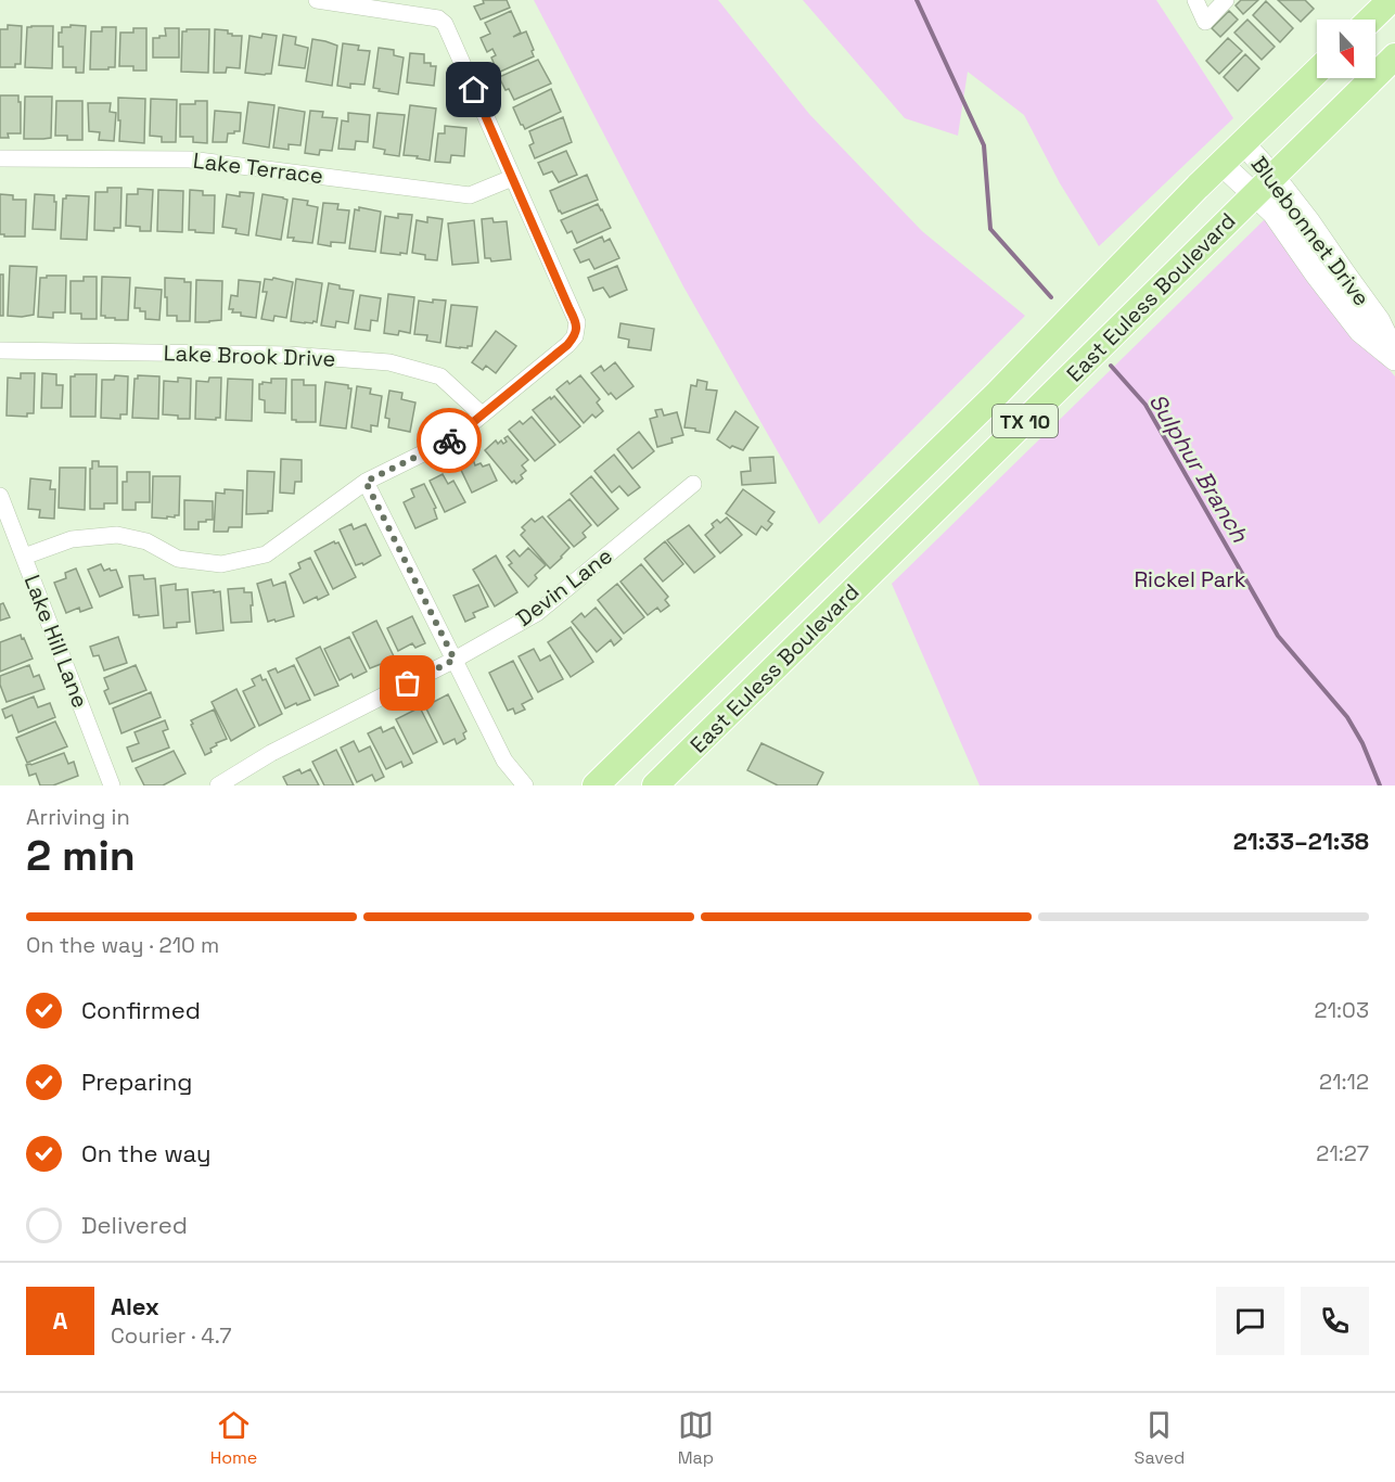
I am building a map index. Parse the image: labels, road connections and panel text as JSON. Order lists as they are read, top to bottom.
{
  "streets": {
    "main road": ["East Euless Boulevard", "TX 10"],
    "street": [
      "Lake Terrace",
      "Bluebonnet Drive",
      "Lake Brook Drive",
      "Devin Lane",
      "Lake Hill Lane"
    ]
  },
  "crossings": [
    ["Bluebonnet Drive", "East Euless Boulevard"]
  ],
  "water": ["Sulphur Branch"],
  "parks": ["Rickel Park"],
  "north": "bottom",
  "page": {
    "heading": ["2 min", "Arriving in", "21:33–21:38"],
    "panel": ["Alex", "Courier · 4.7"],
    "bar": "On the way · 210 m",
    "list": [
      ["Confirmed", "21:03"],
      ["Preparing", "21:12"],
      ["On the way", "21:27"],
      "Delivered"
    ],
    "round": "A",
    "tabs": ["Home", "Map", "Saved"]
  }
}
